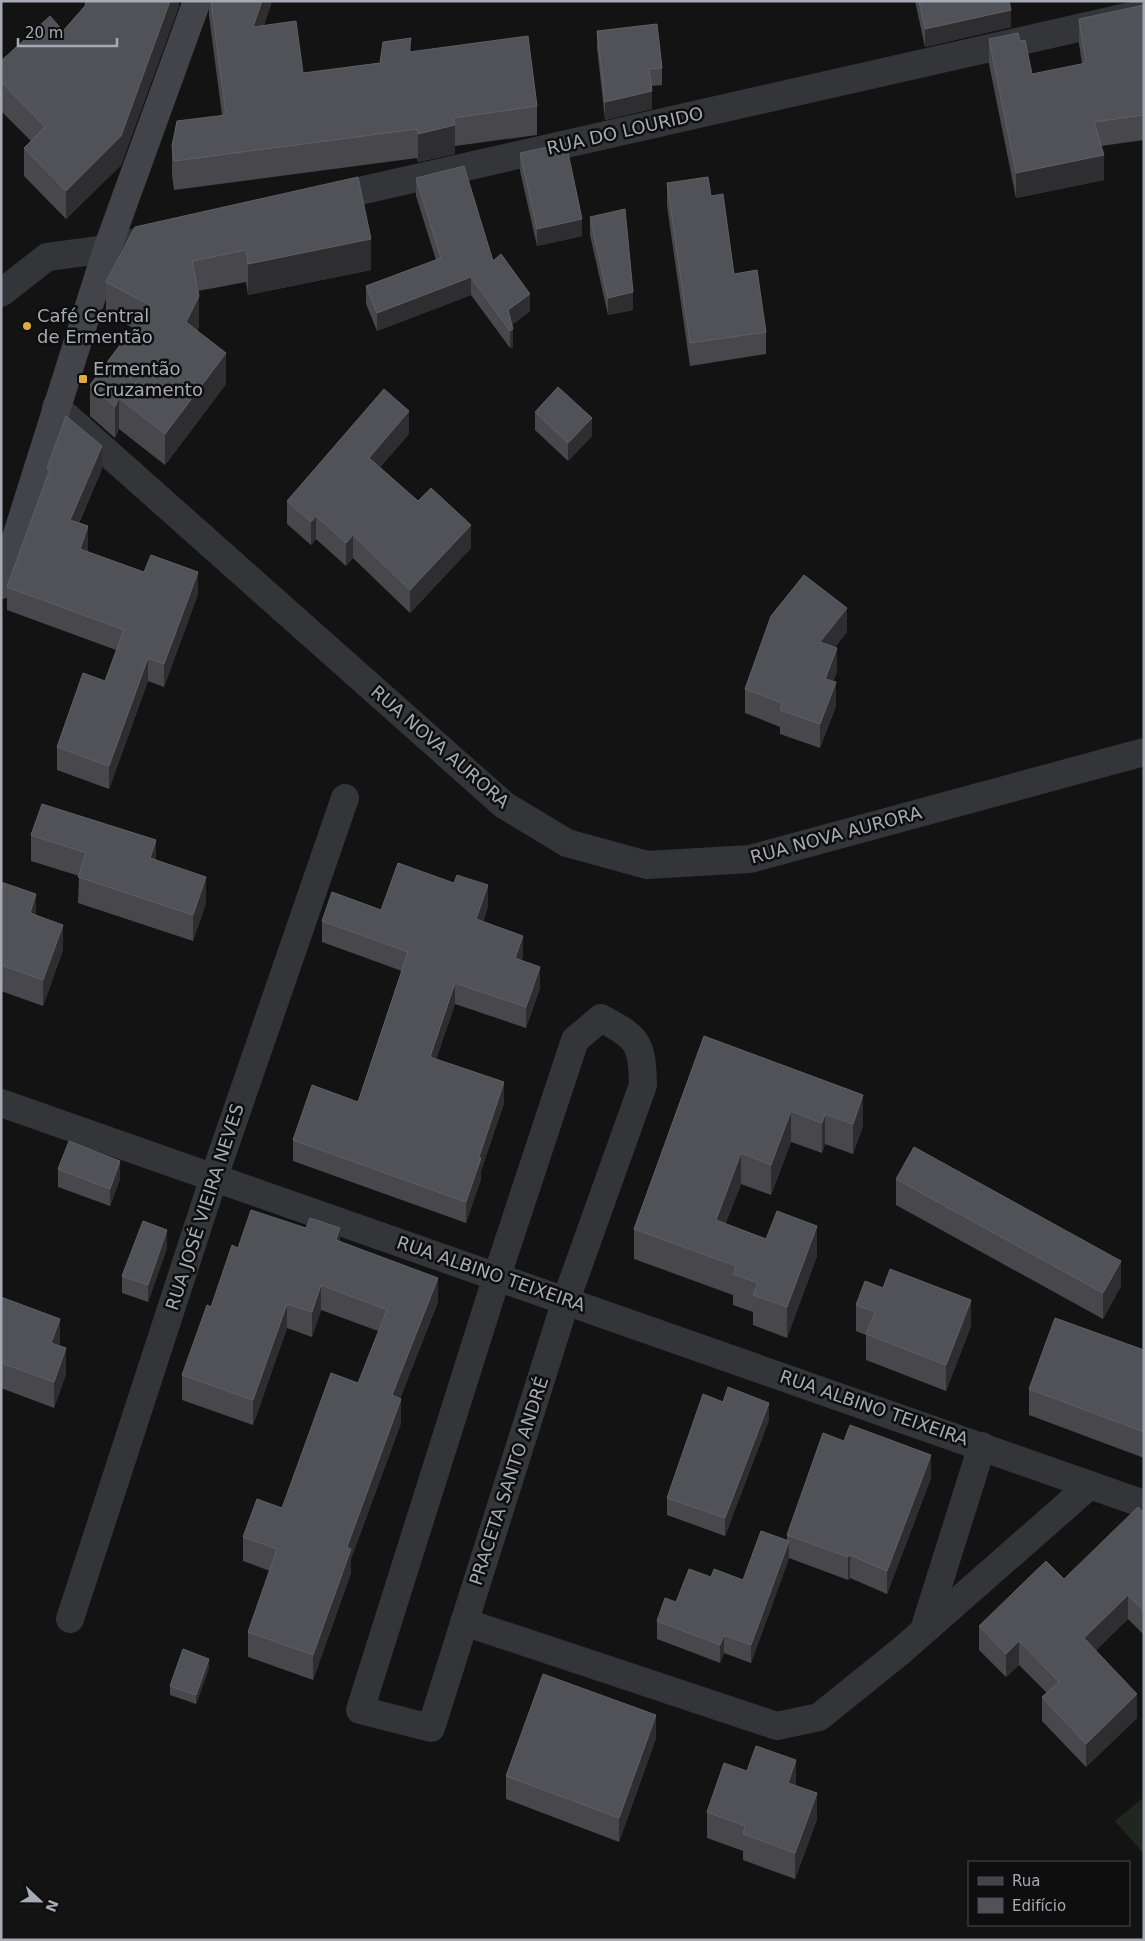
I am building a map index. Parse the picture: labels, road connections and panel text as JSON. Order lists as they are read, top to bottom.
{
  "streets": {
    "street": [
      "RUA DO LOURIDO",
      "RUA NOVA AURORA",
      "RUA JOSÉ VIEIRA NEVES",
      "RUA ALBINO TEIXEIRA",
      "PRACETA SANTO ANDRÉ"
    ]
  },
  "crossings": [
    ["RUA JOSÉ VIEIRA NEVES", "RUA ALBINO TEIXEIRA"],
    ["RUA ALBINO TEIXEIRA", "PRACETA SANTO ANDRÉ"]
  ],
  "places": {
    "other": ["Café Central de Ermentão"],
    "transit": ["Ermentão Cruzamento"]
  },
  "legend": ["Rua", "Edifício"],
  "scale_bar": "20 m",
  "north": "right"
}
